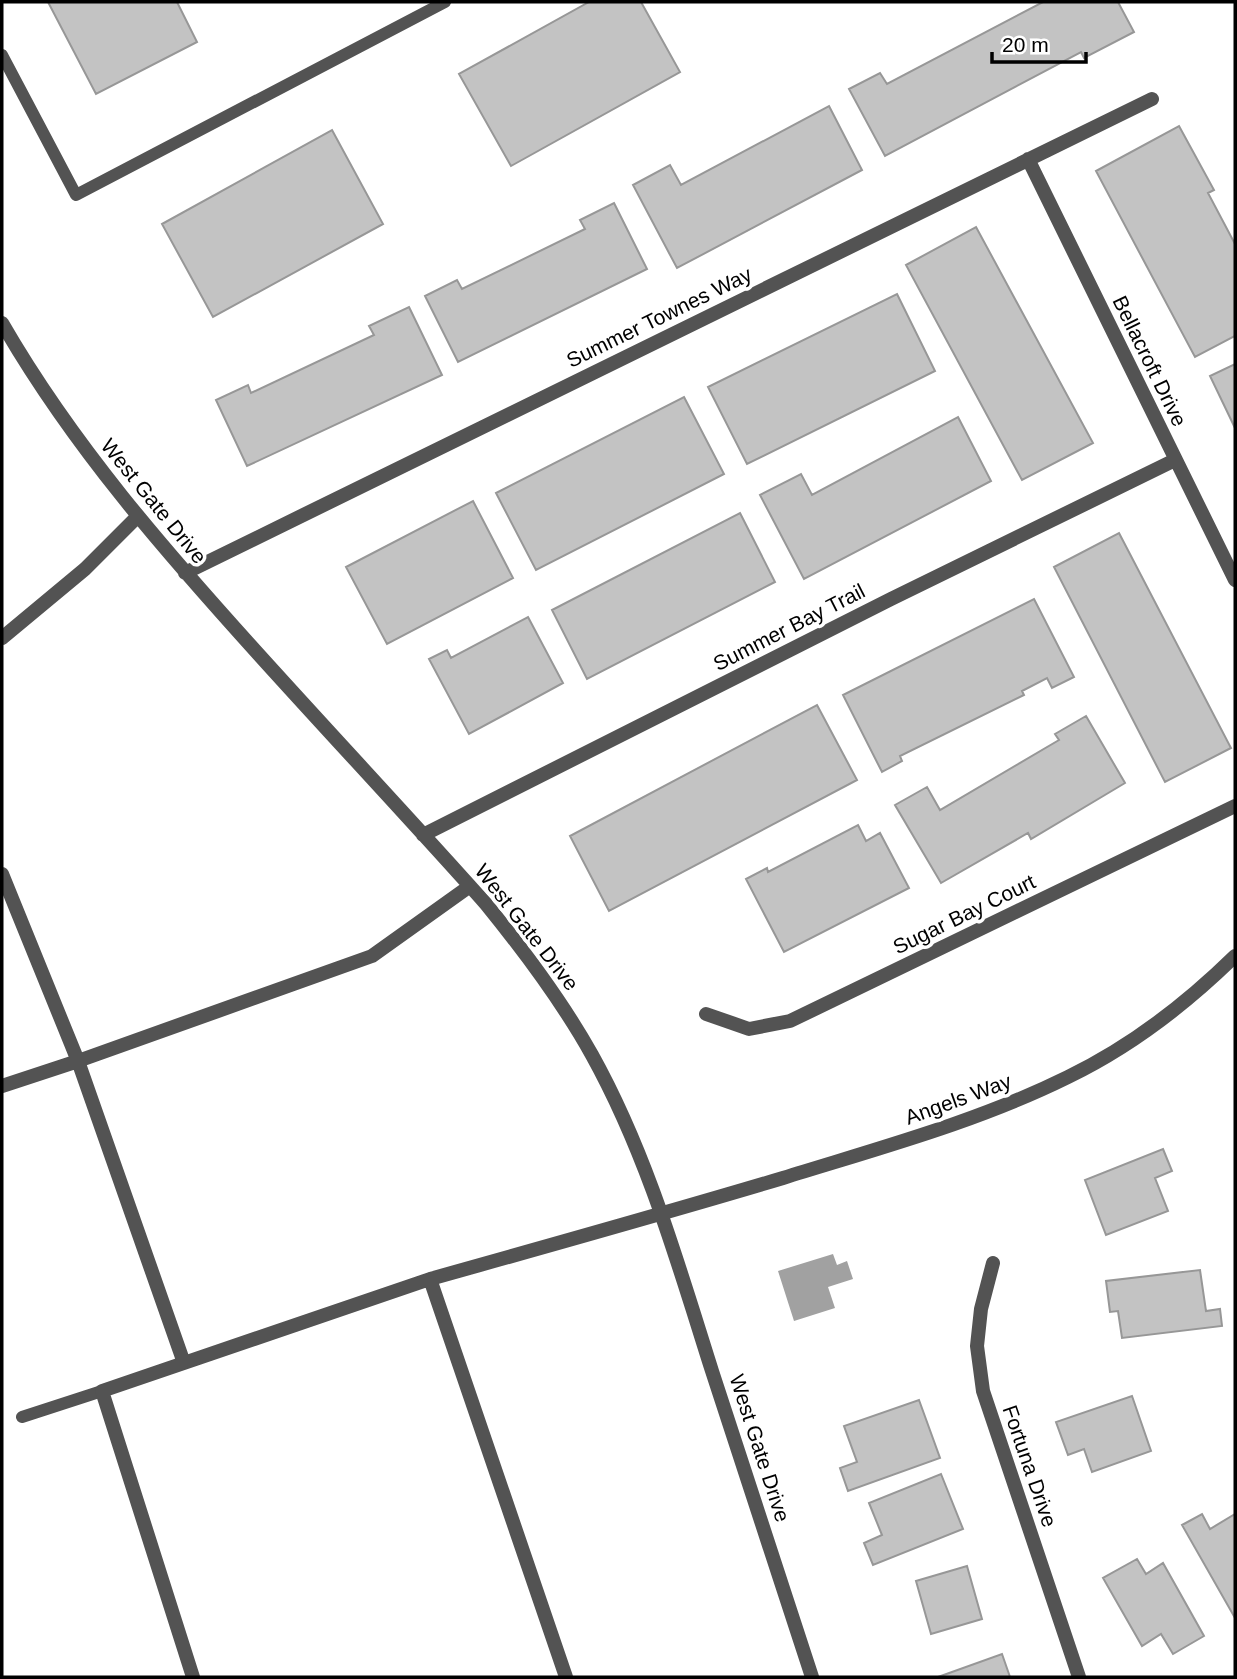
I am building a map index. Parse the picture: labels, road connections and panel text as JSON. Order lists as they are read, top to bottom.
{
  "streets": {
    "street": [
      "Summer Townes Way",
      "Bellacroft Drive",
      "West Gate Drive",
      "Summer Bay Trail",
      "Sugar Bay Court",
      "Angels Way",
      "Fortuna Drive"
    ]
  },
  "crossings": [
    ["Summer Townes Way", "Bellacroft Drive"],
    ["Summer Townes Way", "West Gate Drive"],
    ["Bellacroft Drive", "Summer Bay Trail"],
    ["West Gate Drive", "Summer Bay Trail"],
    ["West Gate Drive", "Angels Way"]
  ],
  "scale_bar": "20 m"
}
